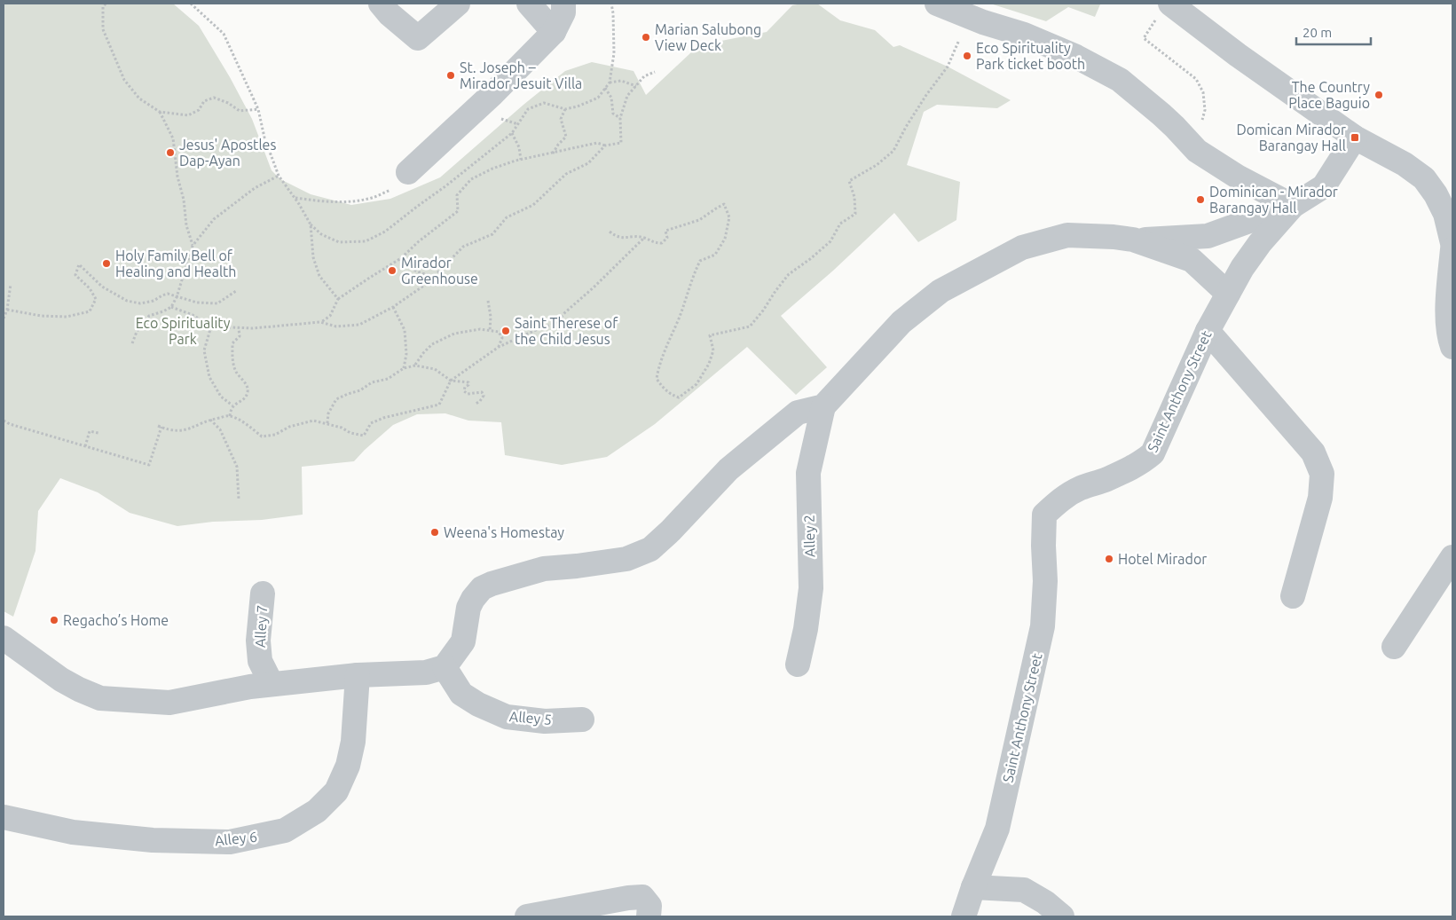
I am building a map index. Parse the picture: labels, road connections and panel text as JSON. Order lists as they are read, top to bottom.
{
  "streets": {
    "street": [
      "Saint Anthony Street",
      "Alley 2",
      "Alley 7",
      "Alley 5",
      "Alley 6"
    ]
  },
  "parks": ["Eco Spirituality Park"],
  "places": {
    "other": [
      "Marian Salubong View Deck",
      "Eco Spirituality Park ticket booth",
      "St. Joseph – Mirador Jesuit Villa",
      "The Country Place Baguio",
      "Jesus' Apostles Dap-Ayan",
      "Dominican - Mirador Barangay Hall",
      "Holy Family Bell of Healing and Health",
      "Mirador Greenhouse",
      "Saint Therese of the Child Jesus",
      "Weena's Homestay",
      "Hotel Mirador",
      "Regacho’s Home"
    ],
    "transit": ["Domican Mirador Barangay Hall"]
  },
  "scale_bar": "20 m"
}
